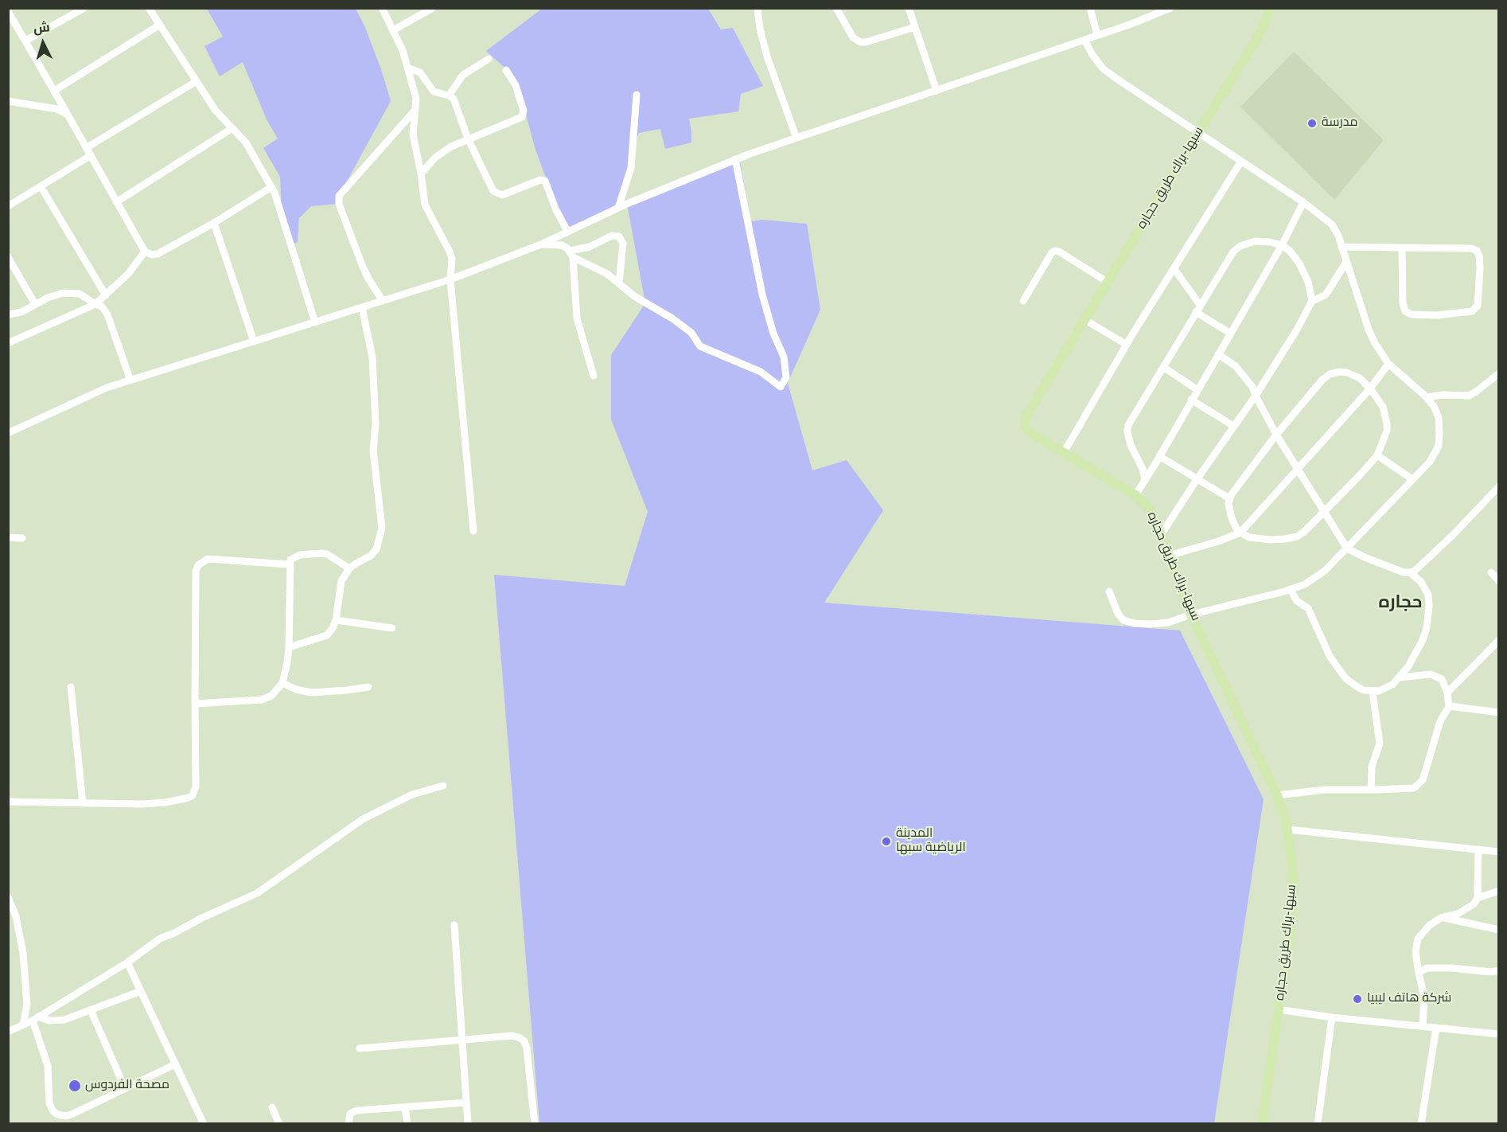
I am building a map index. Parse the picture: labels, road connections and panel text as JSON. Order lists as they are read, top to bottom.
{
  "streets": {
    "main road": ["سبها-براك طريق حجاره"]
  },
  "districts": ["حجاره"],
  "places": [
    "مدرسة",
    "المدينة الرياضية سبها",
    "شركة هاتف ليبيا",
    "مصحة الفردوس"
  ],
  "north": "top"
}
